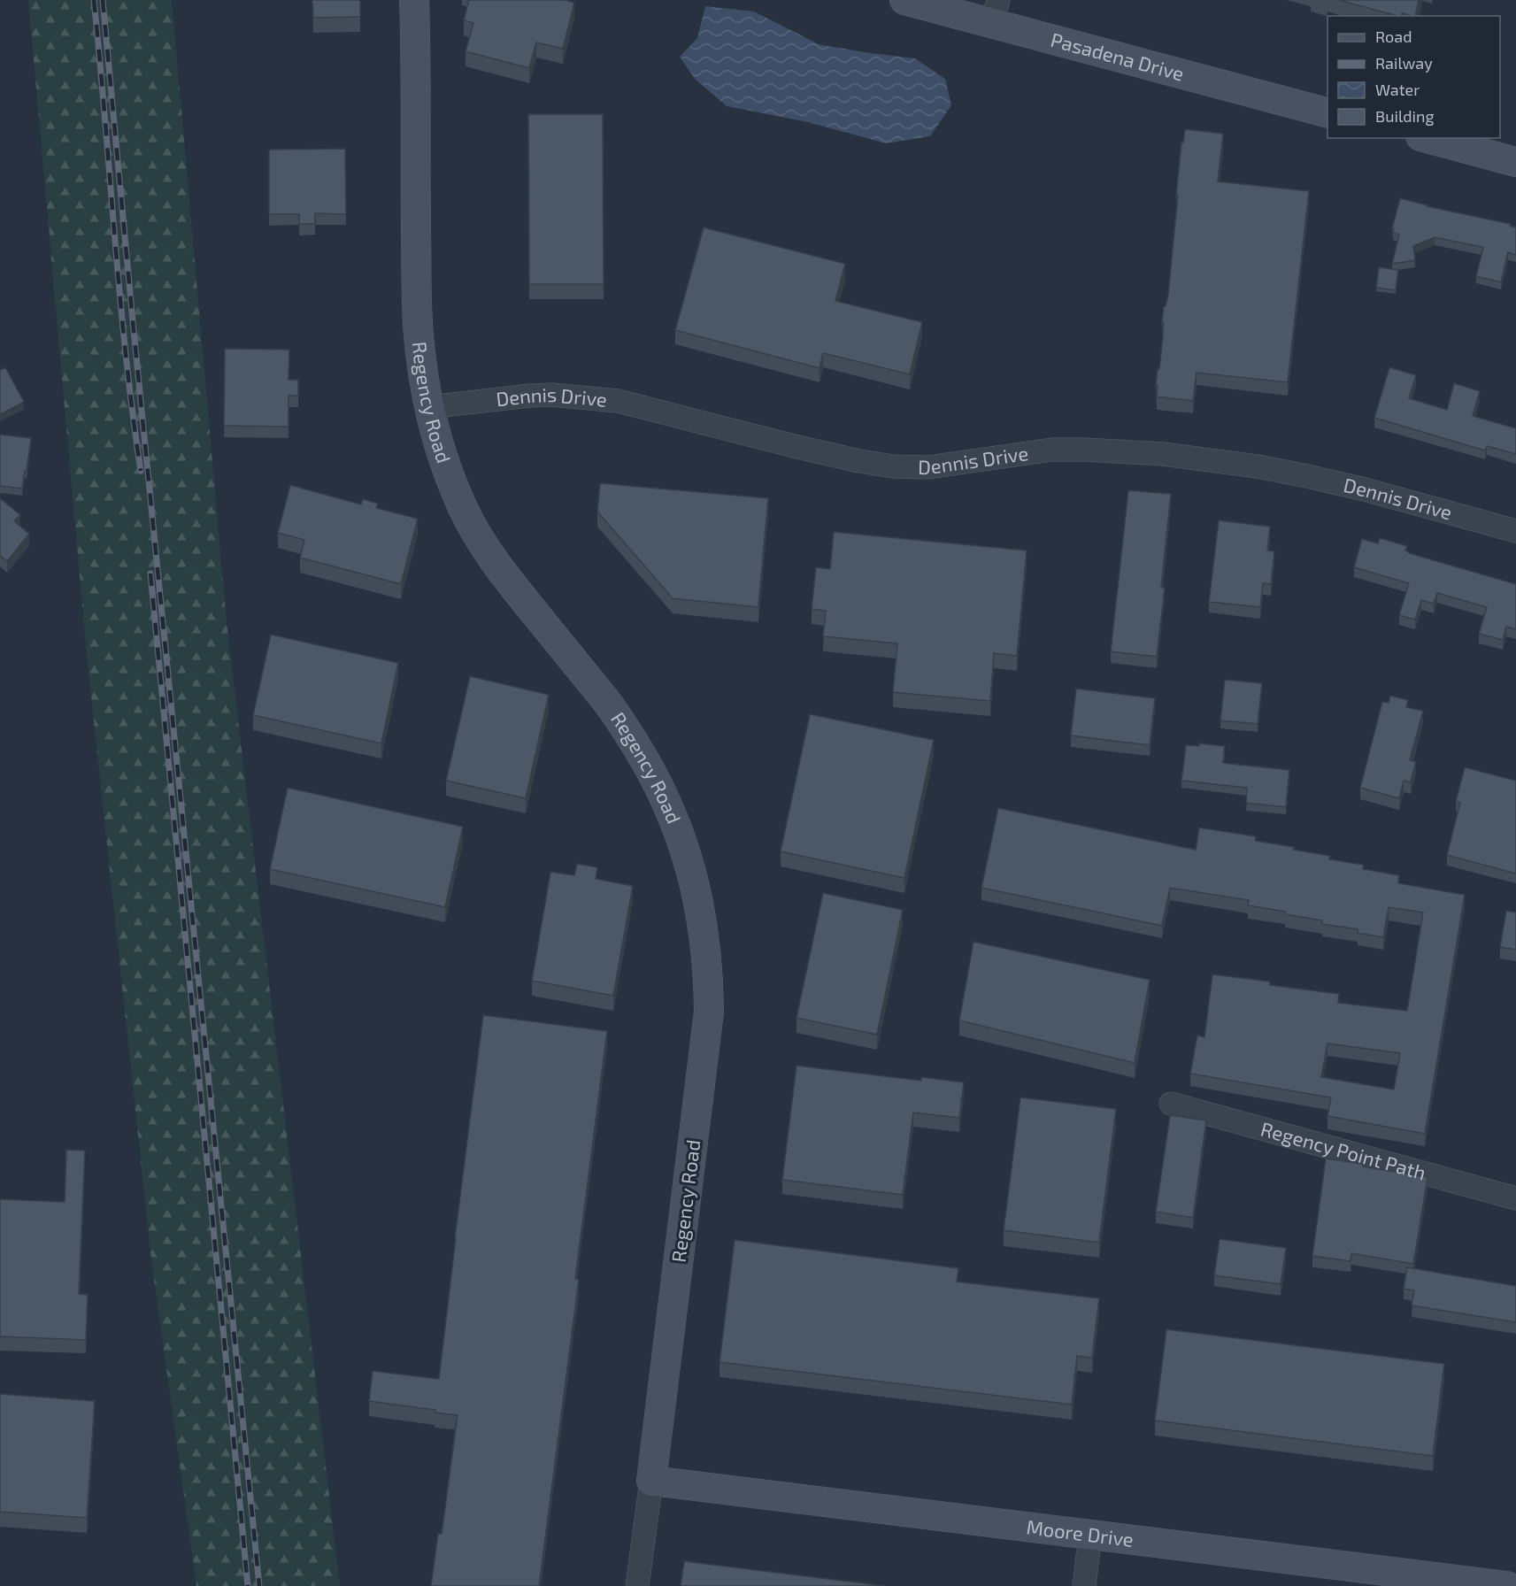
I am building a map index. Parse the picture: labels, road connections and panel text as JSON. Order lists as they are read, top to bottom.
{
  "streets": {
    "street": [
      "Pasadena Drive",
      "Dennis Drive",
      "Regency Road",
      "Regency Point Path",
      "Moore Drive"
    ]
  },
  "crossings": [
    ["Dennis Drive", "Regency Road"],
    ["Regency Road", "Moore Drive"]
  ],
  "legend": [
    "Road",
    "Railway",
    "Water",
    "Building"
  ]
}
